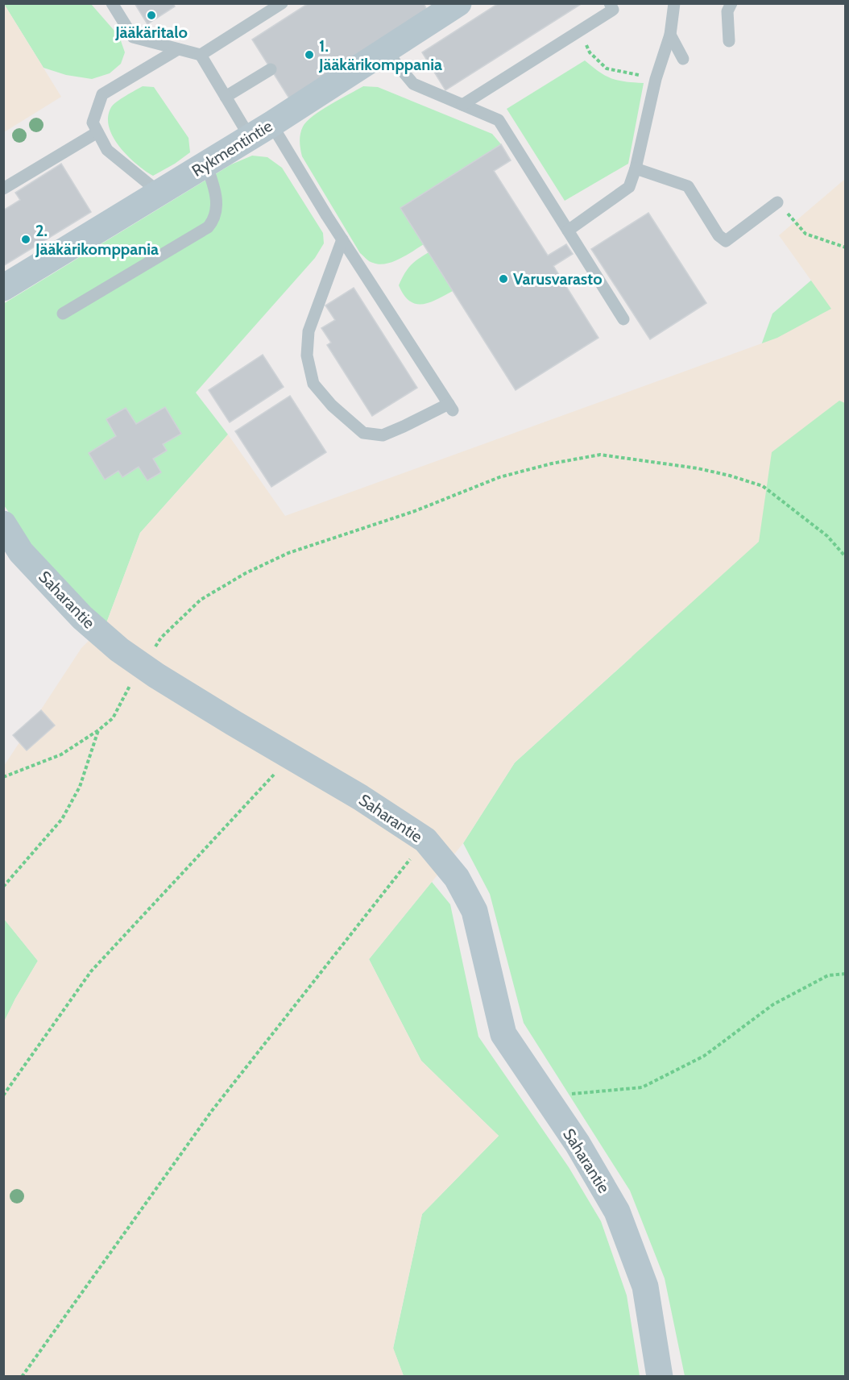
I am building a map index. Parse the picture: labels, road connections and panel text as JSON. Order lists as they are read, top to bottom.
{
  "streets": {
    "street": ["Rykmentintie", "Saharantie"]
  },
  "places": [
    "Jääkäritalo",
    "1. Jääkärikomppania",
    "2. Jääkärikomppania",
    "Varusvarasto"
  ]
}
